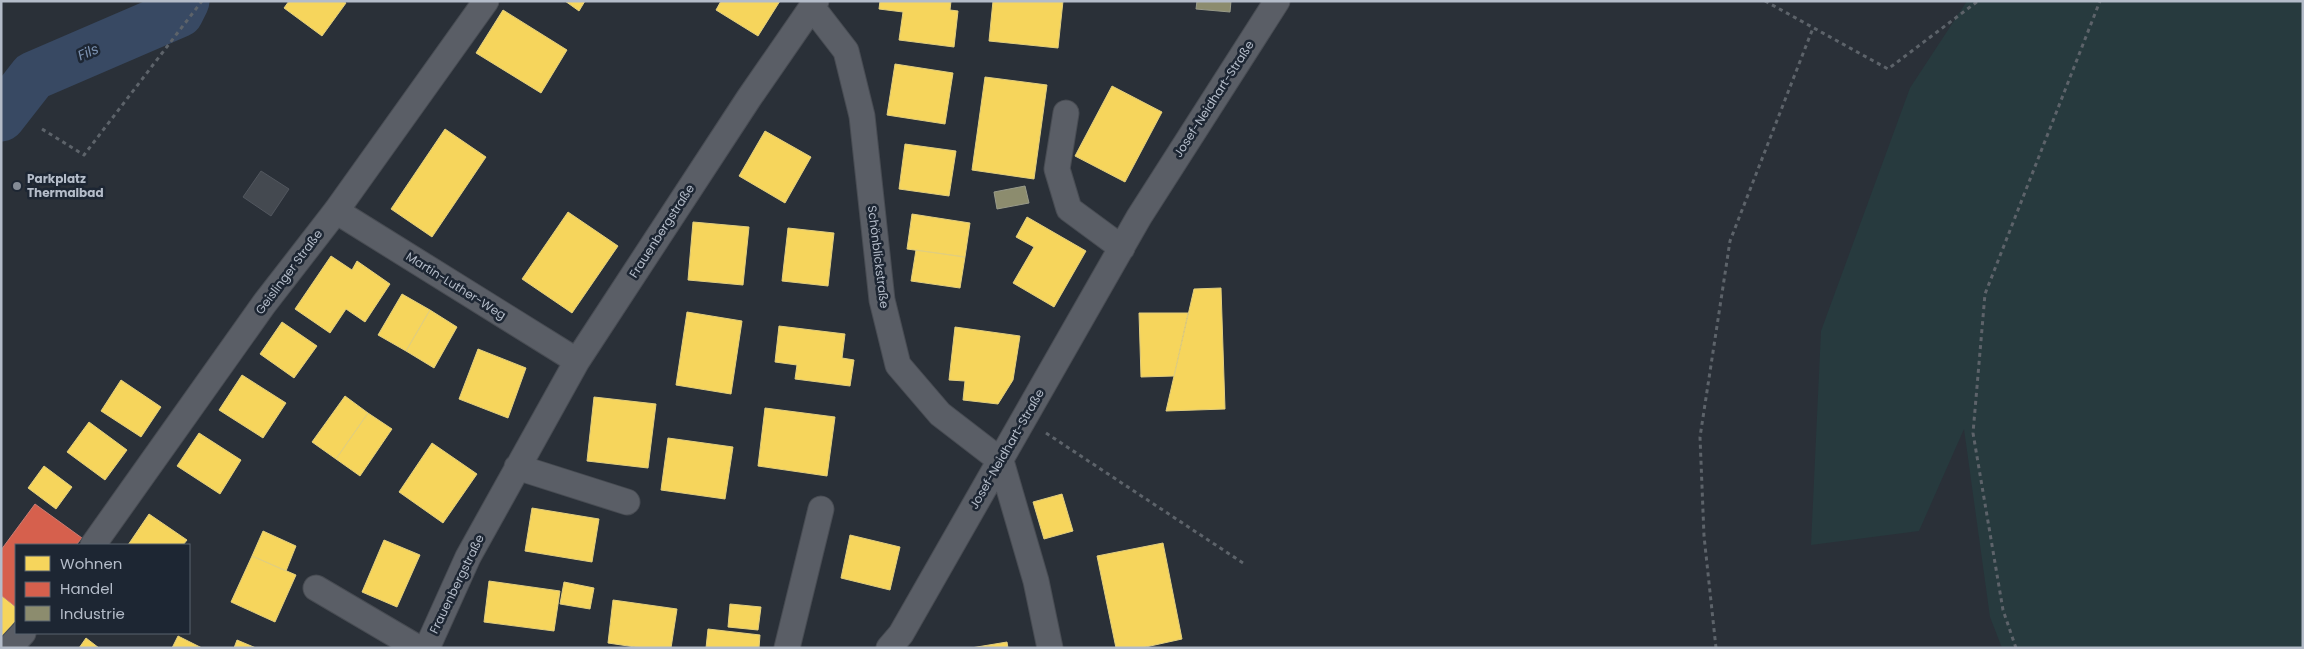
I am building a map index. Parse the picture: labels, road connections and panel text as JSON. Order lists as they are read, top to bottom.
{
  "streets": {
    "street": [
      "Josef-Neidhart-Straße",
      "Frauenbergstraße",
      "Schönblickstraße",
      "Geislinger Straße",
      "Martin-Luther-Weg"
    ]
  },
  "crossings": [
    ["Josef-Neidhart-Straße", "Schönblickstraße"],
    ["Frauenbergstraße", "Schönblickstraße"],
    ["Frauenbergstraße", "Martin-Luther-Weg"],
    ["Geislinger Straße", "Martin-Luther-Weg"]
  ],
  "water": ["Fils"],
  "places": ["Parkplatz Thermalbad"],
  "legend": ["Wohnen", "Handel", "Industrie"]
}
